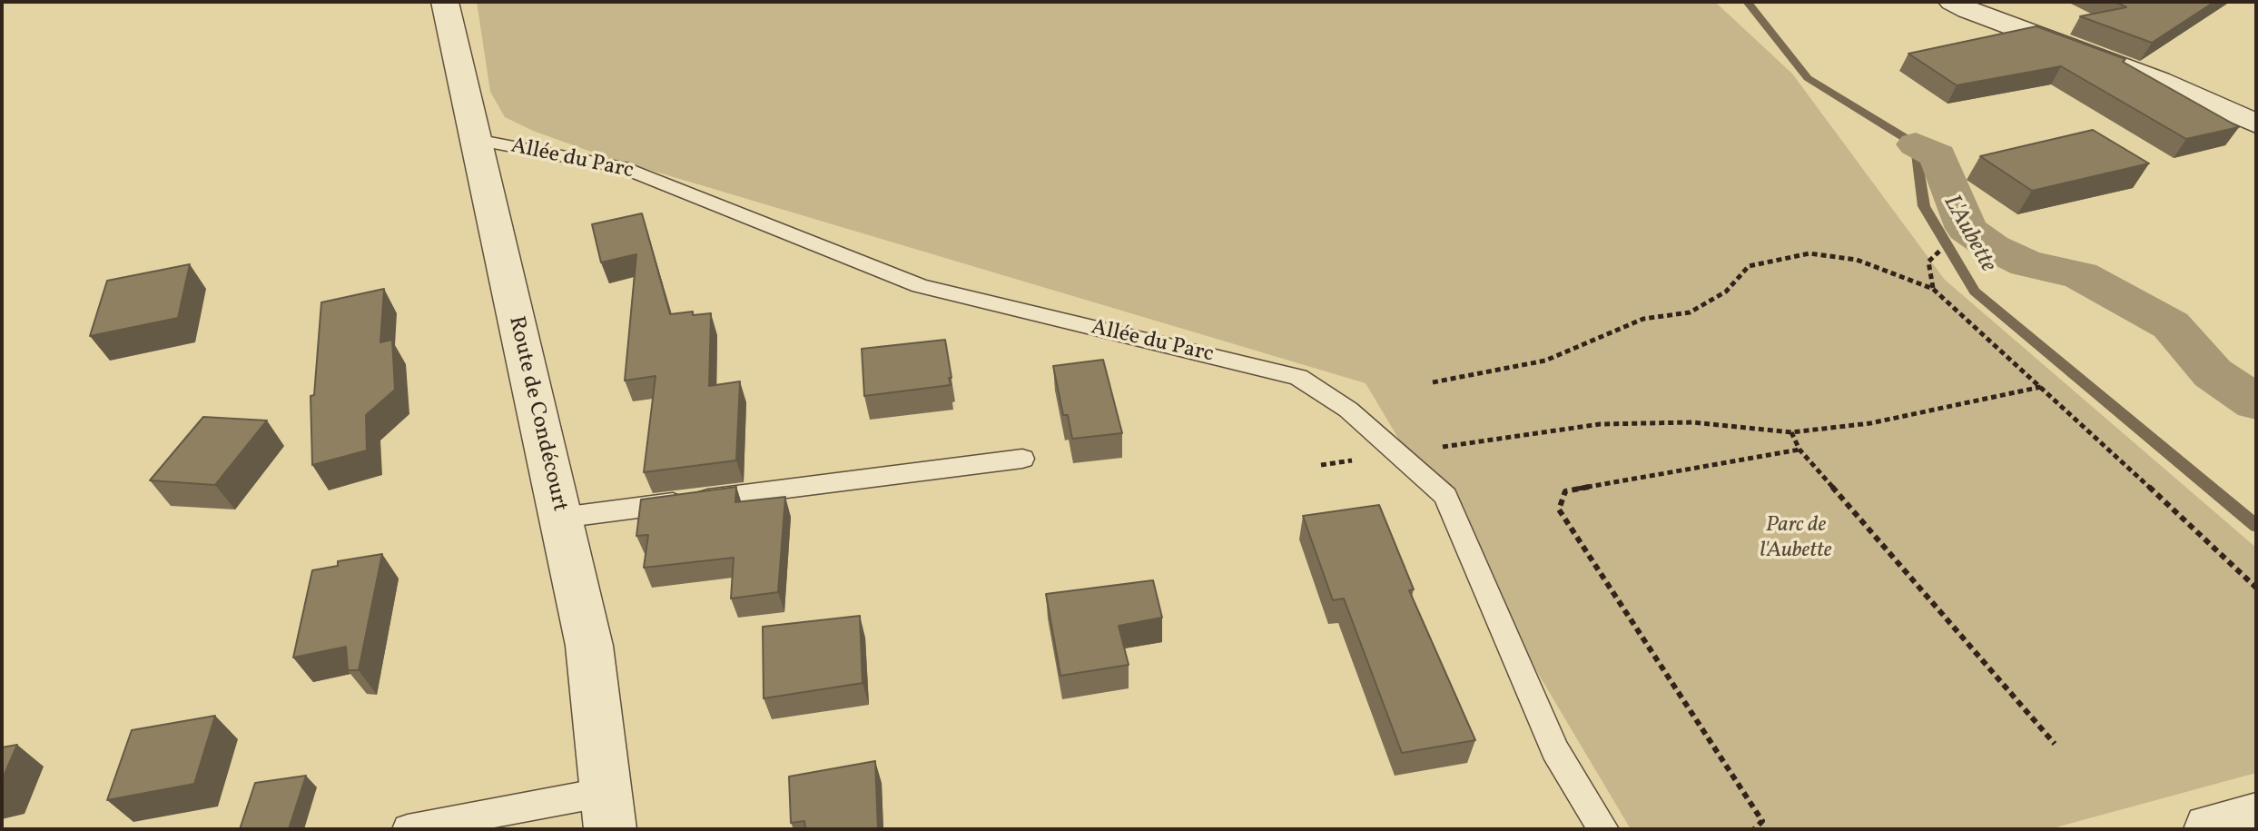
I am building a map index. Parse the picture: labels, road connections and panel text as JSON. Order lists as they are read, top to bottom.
{
  "streets": {
    "street": ["Route de Condécourt"],
    "lane": ["Allée du Parc"]
  },
  "crossings": [
    ["Allée du Parc", "Route de Condécourt"]
  ],
  "water": ["L'Aubette"],
  "parks": ["Parc de l'Aubette"]
}
